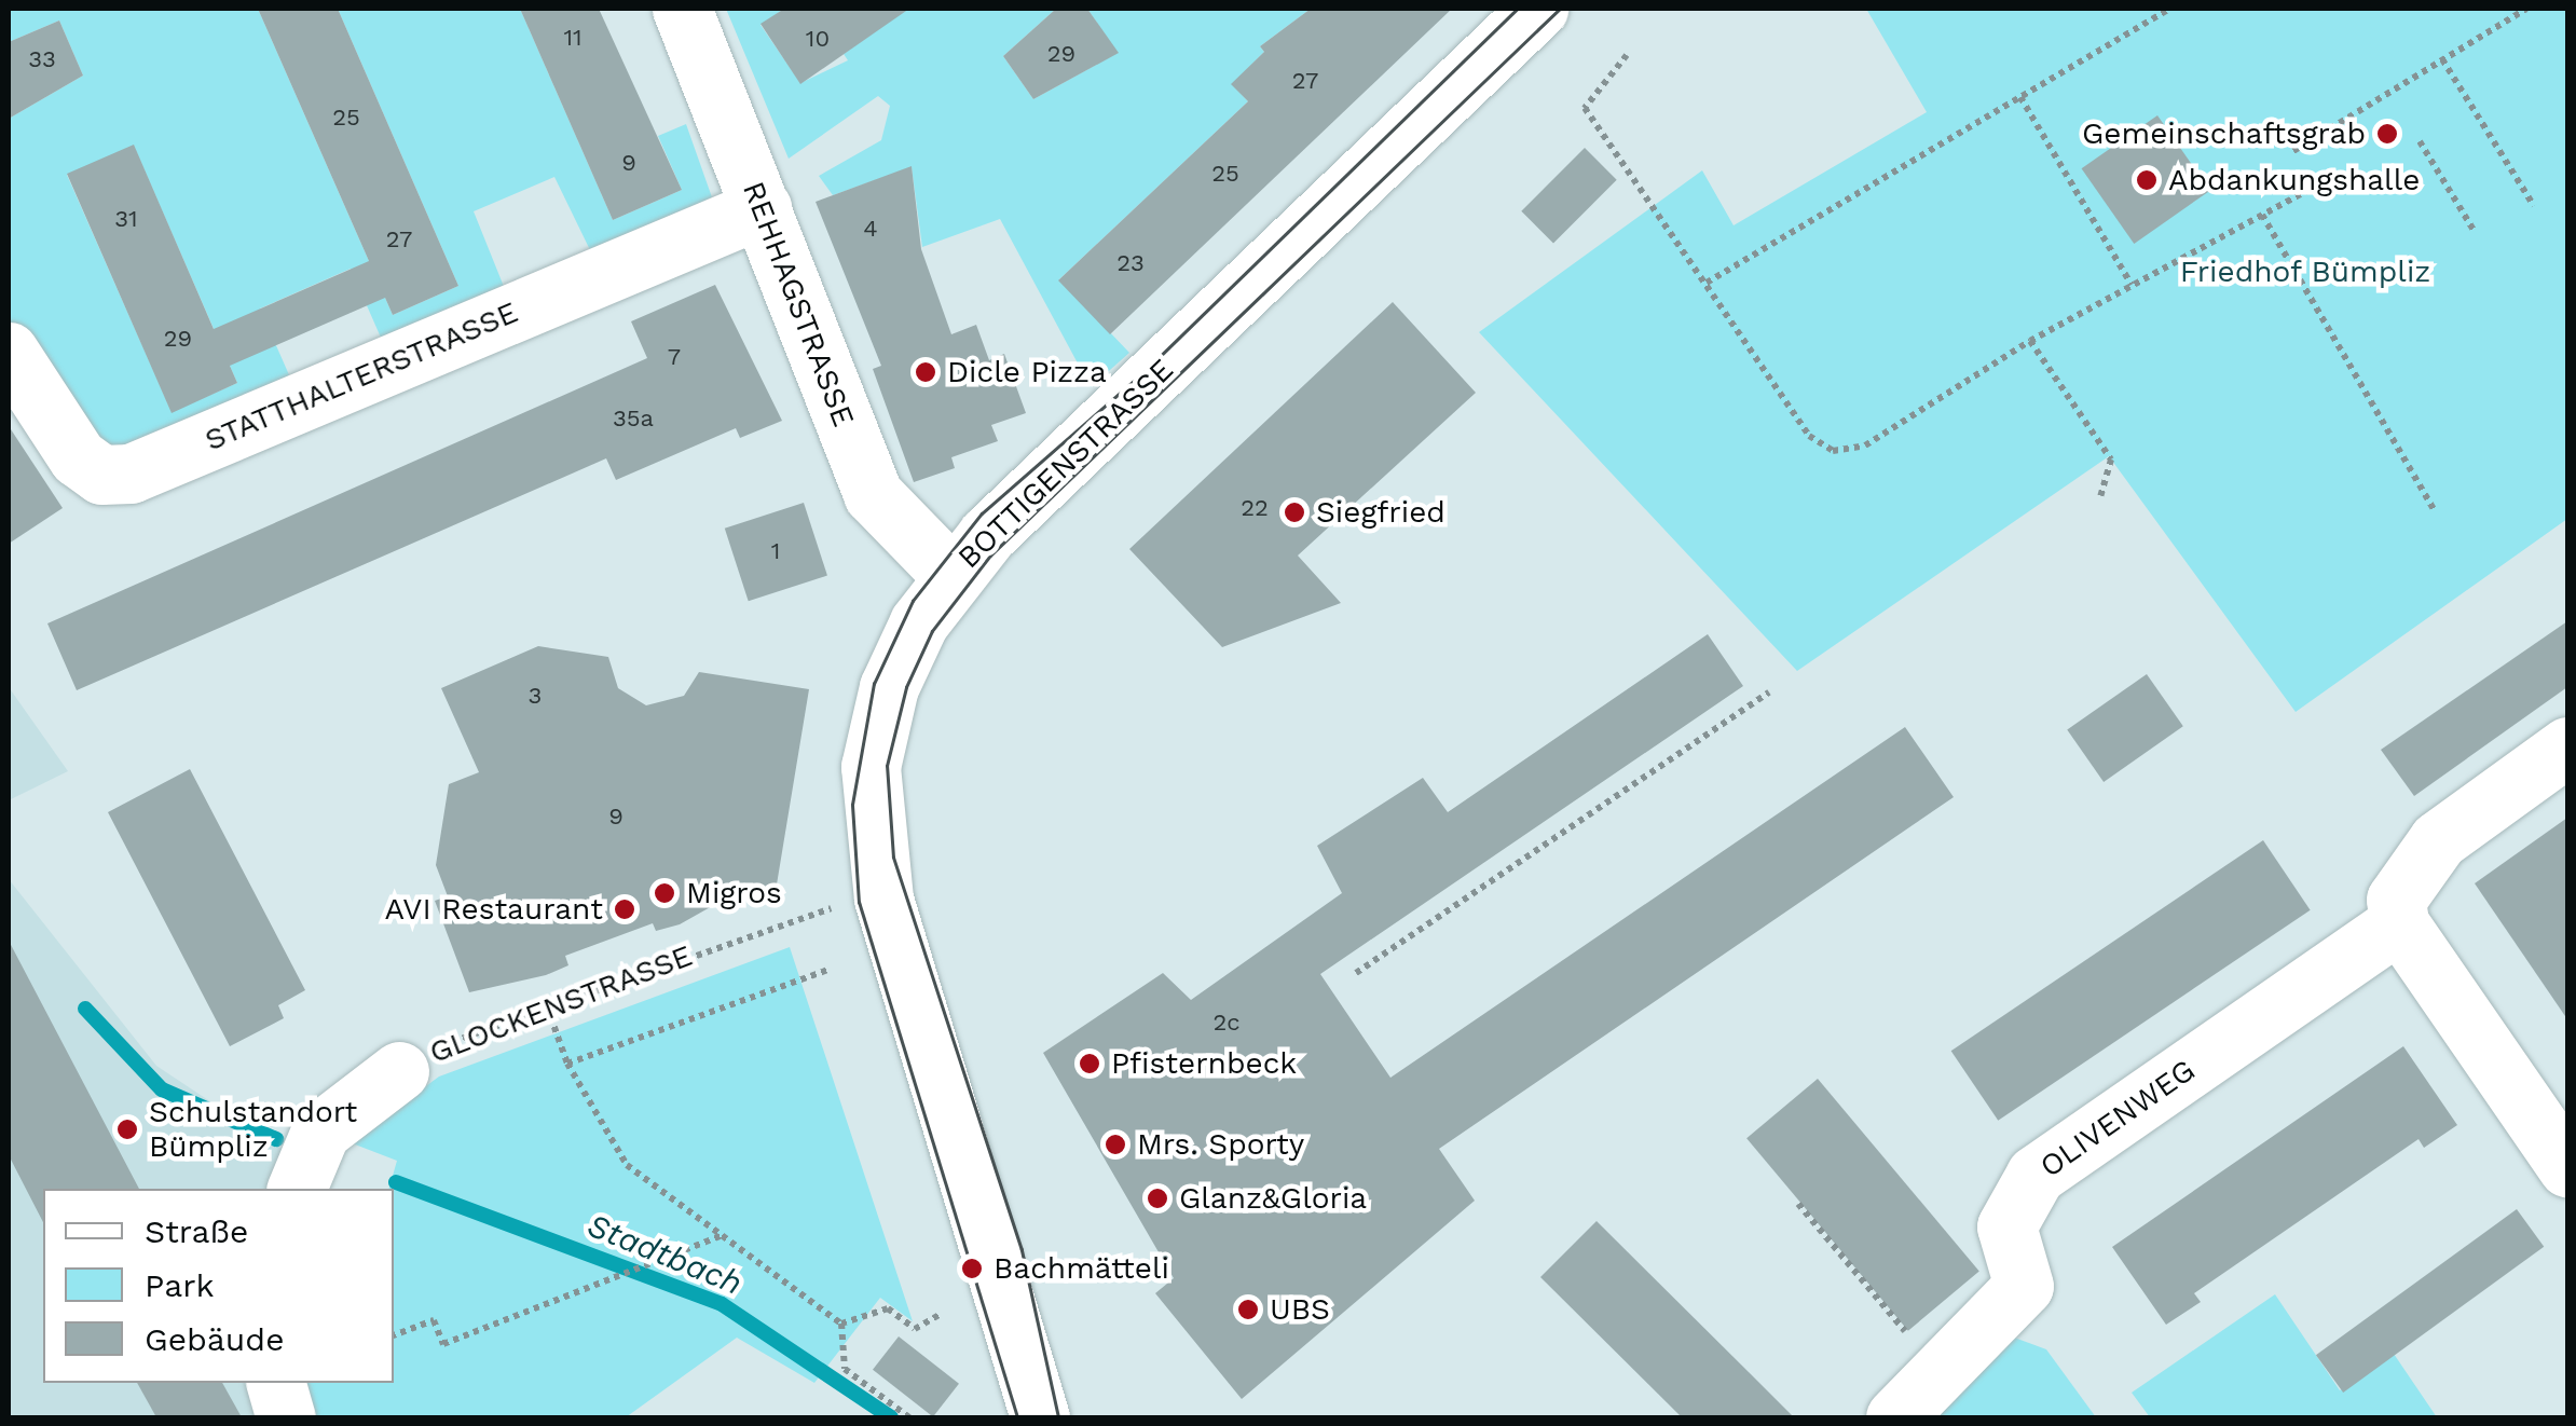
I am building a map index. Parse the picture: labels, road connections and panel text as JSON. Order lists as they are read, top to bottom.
{
  "streets": {
    "street": [
      "REHHAGSTRASSE",
      "STATTHALTERSTRASSE",
      "BOTTIGENSTRASSE",
      "GLOCKENSTRASSE",
      "OLIVENWEG"
    ]
  },
  "crossings": [
    ["REHHAGSTRASSE", "STATTHALTERSTRASSE"],
    ["REHHAGSTRASSE", "BOTTIGENSTRASSE"],
    ["BOTTIGENSTRASSE", "GLOCKENSTRASSE"]
  ],
  "water": ["Stadtbach"],
  "parks": ["Friedhof Bümpliz"],
  "places": [
    "Gemeinschaftsgrab",
    "Abdankungshalle",
    "Dicle Pizza",
    "Siegfried",
    "Migros",
    "AVI Restaurant",
    "Pfisternbeck",
    "Schulstandort Bümpliz",
    "Mrs. Sporty",
    "Glanz&Gloria",
    "Bachmätteli",
    "UBS"
  ],
  "house_numbers": [
    "11",
    "10",
    "29",
    "33",
    "27",
    "25",
    "9",
    "25",
    "31",
    "4",
    "27",
    "23",
    "29",
    "7",
    "35a",
    "22",
    "1",
    "3",
    "9",
    "2c"
  ],
  "legend": ["Straße", "Park", "Gebäude"]
}
